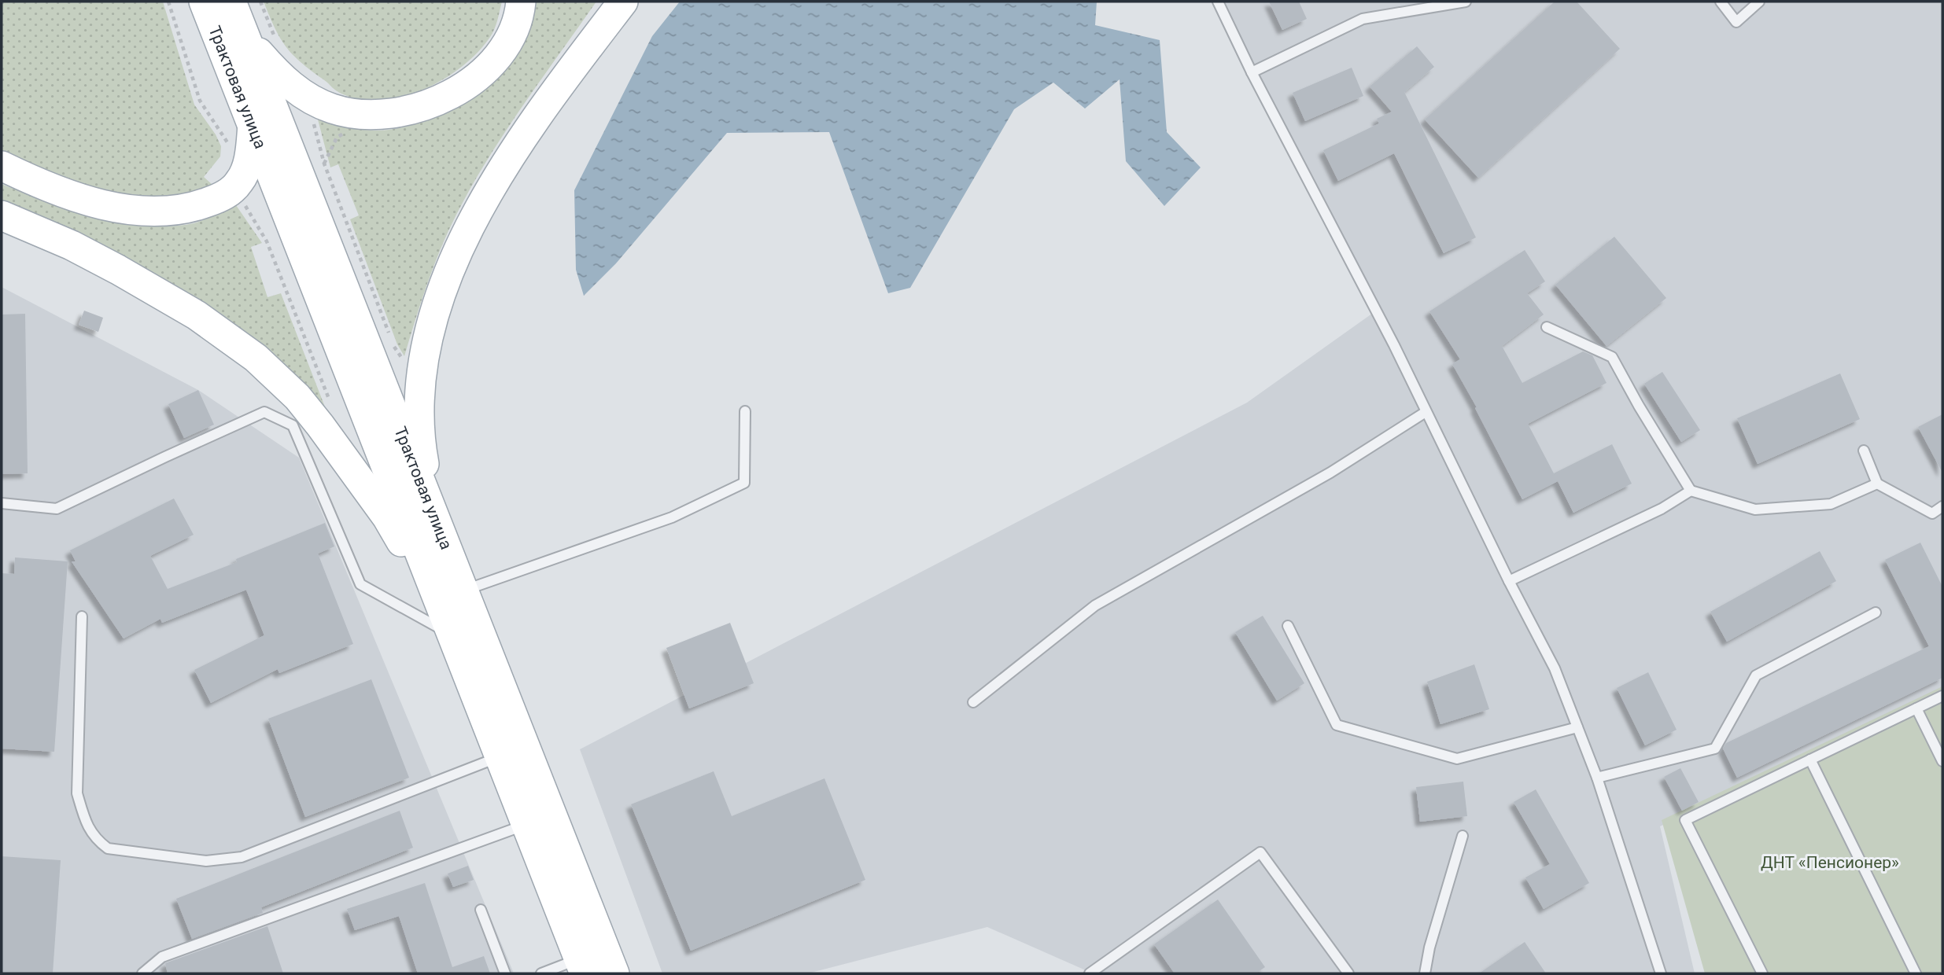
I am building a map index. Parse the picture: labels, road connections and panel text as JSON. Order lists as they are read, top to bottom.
{
  "streets": {
    "main road": ["Трактовая улица"]
  },
  "parks": ["ДНТ «Пенсионер»"]
}
